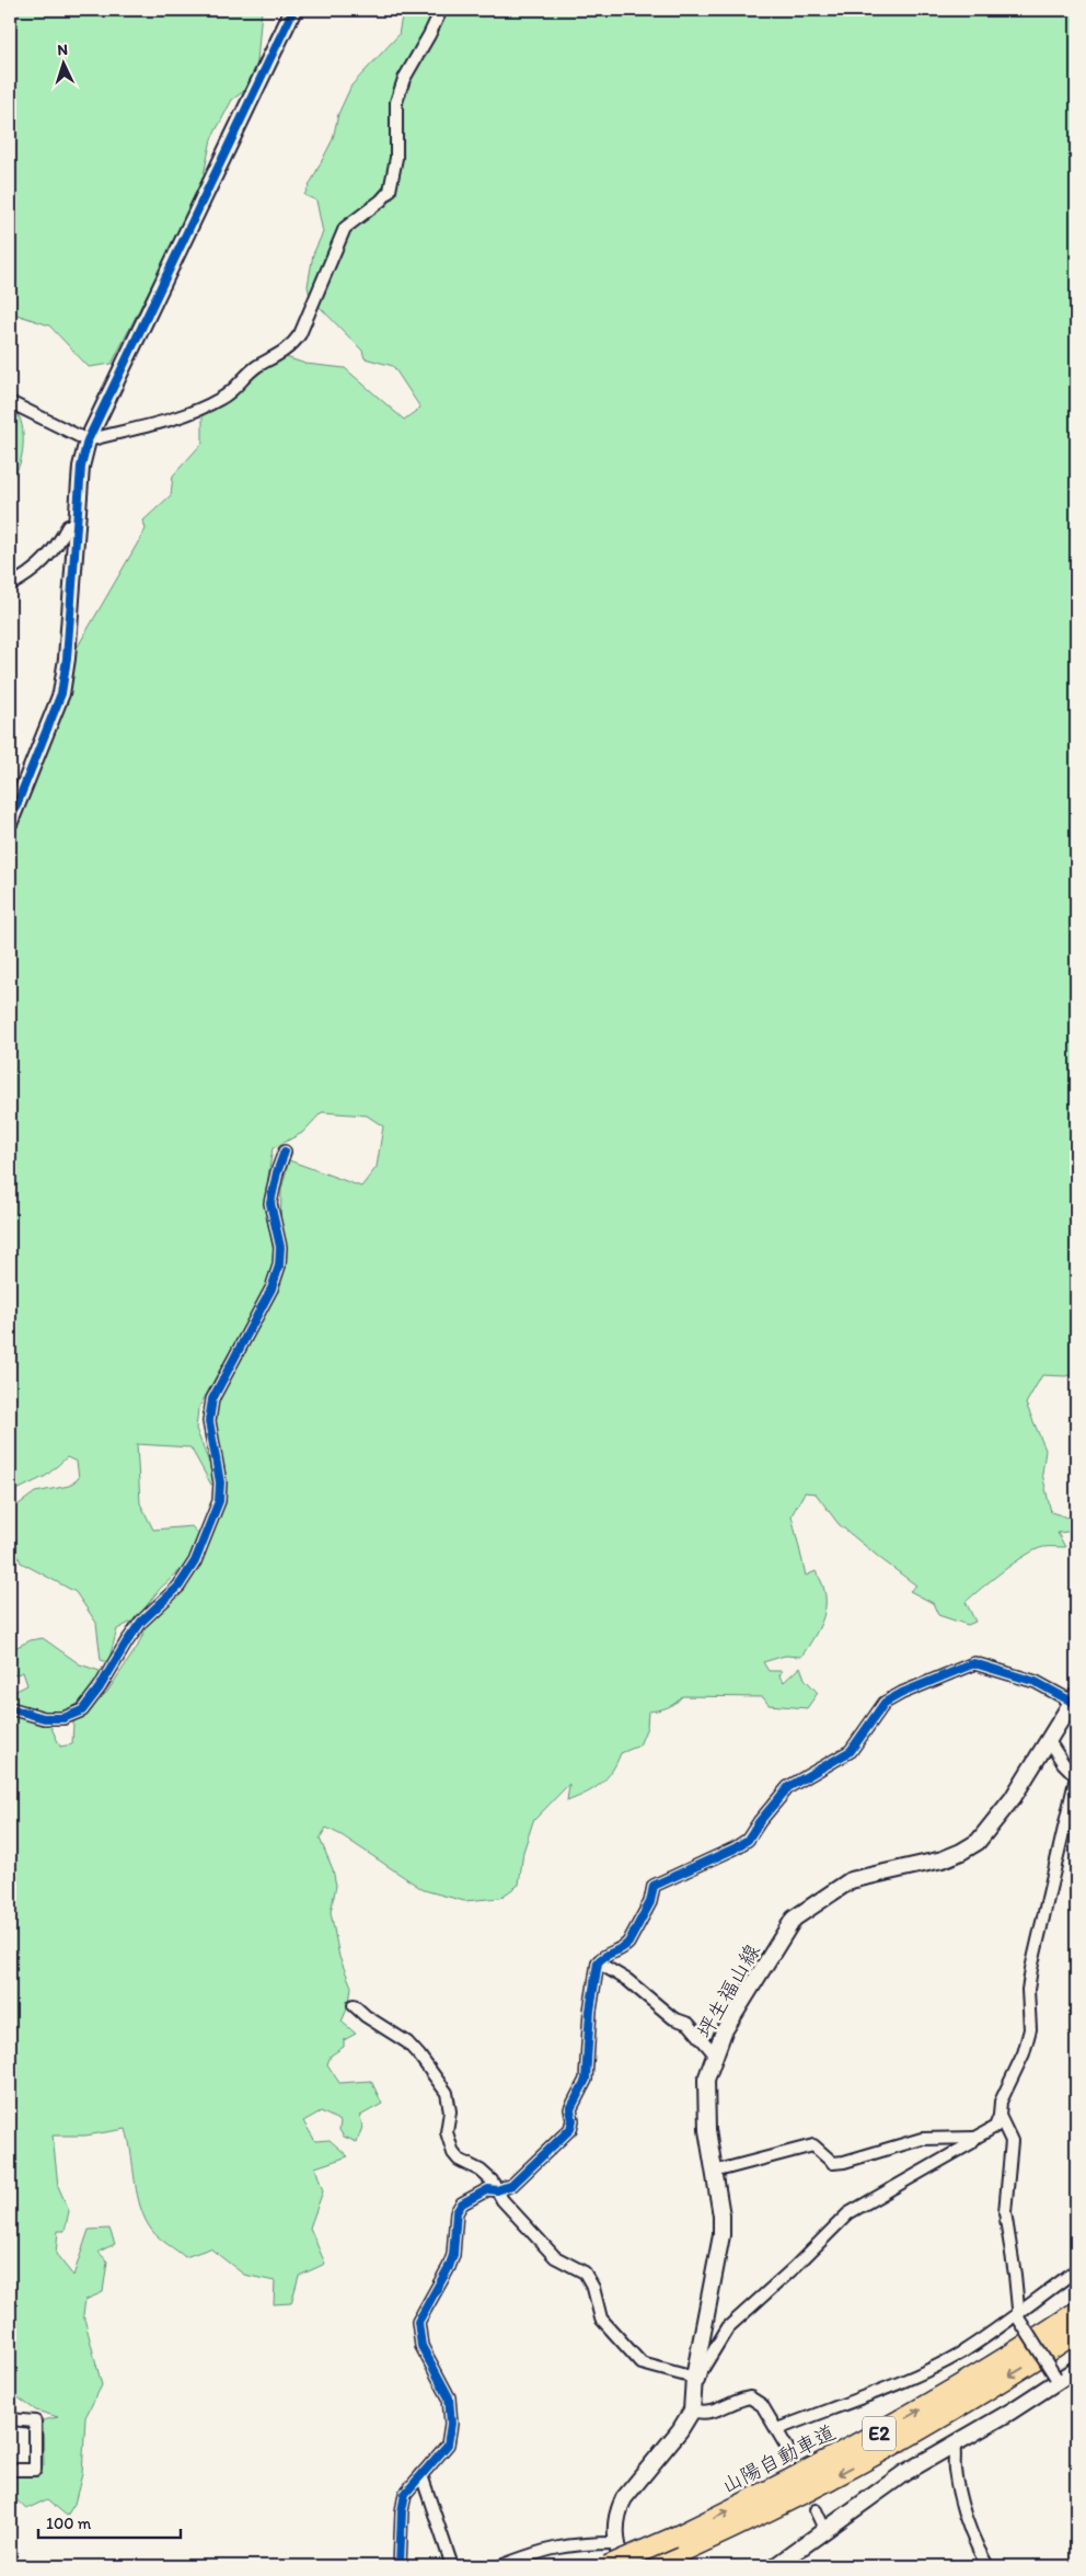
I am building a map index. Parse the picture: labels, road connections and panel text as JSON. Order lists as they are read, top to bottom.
{
  "streets": {
    "highway": ["E2", "山陽自動車道"],
    "street": ["坪生福山線"]
  },
  "scale_bar": "100 m",
  "north": "top"
}
